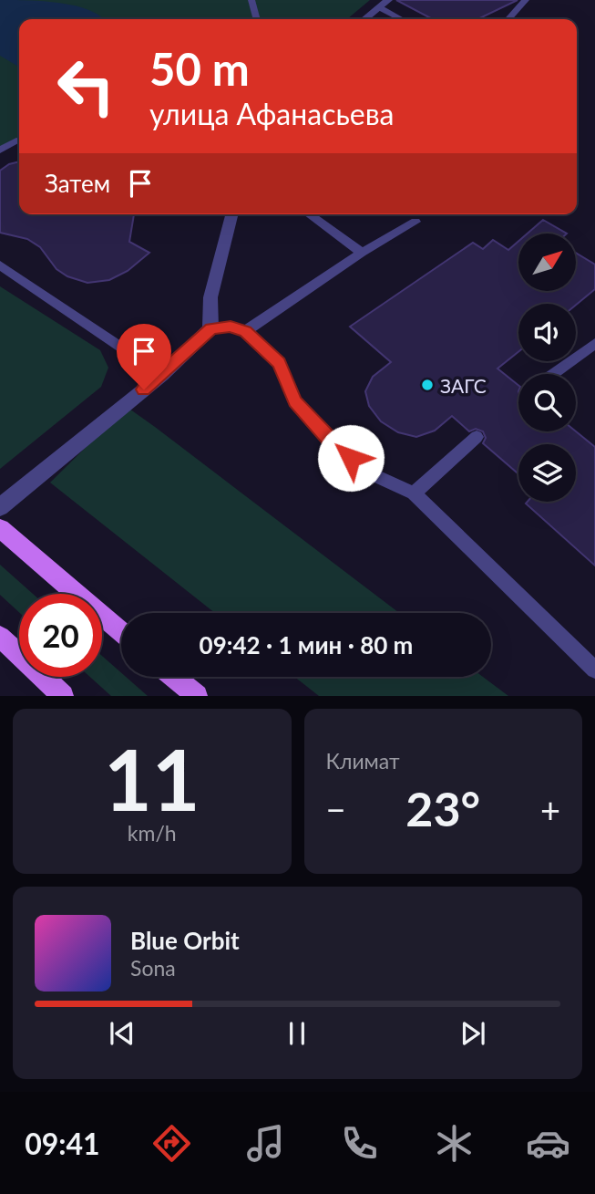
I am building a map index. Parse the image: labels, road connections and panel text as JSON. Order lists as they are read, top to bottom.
{
  "places": ["ЗАГС"],
  "north": "top right",
  "page": {
    "turn": ["50 m", "улица Афанасьева"],
    "then": "Затем",
    "limit": "20",
    "trip": "09:42 · 1 мин · 80 m",
    "tile": [
      ["11", "km/h"],
      "Климат"
    ],
    "heat": ["−", "23°", "+"],
    "song": ["Blue Orbit", "Sona"],
    "tabs": "09:41"
  }
}
